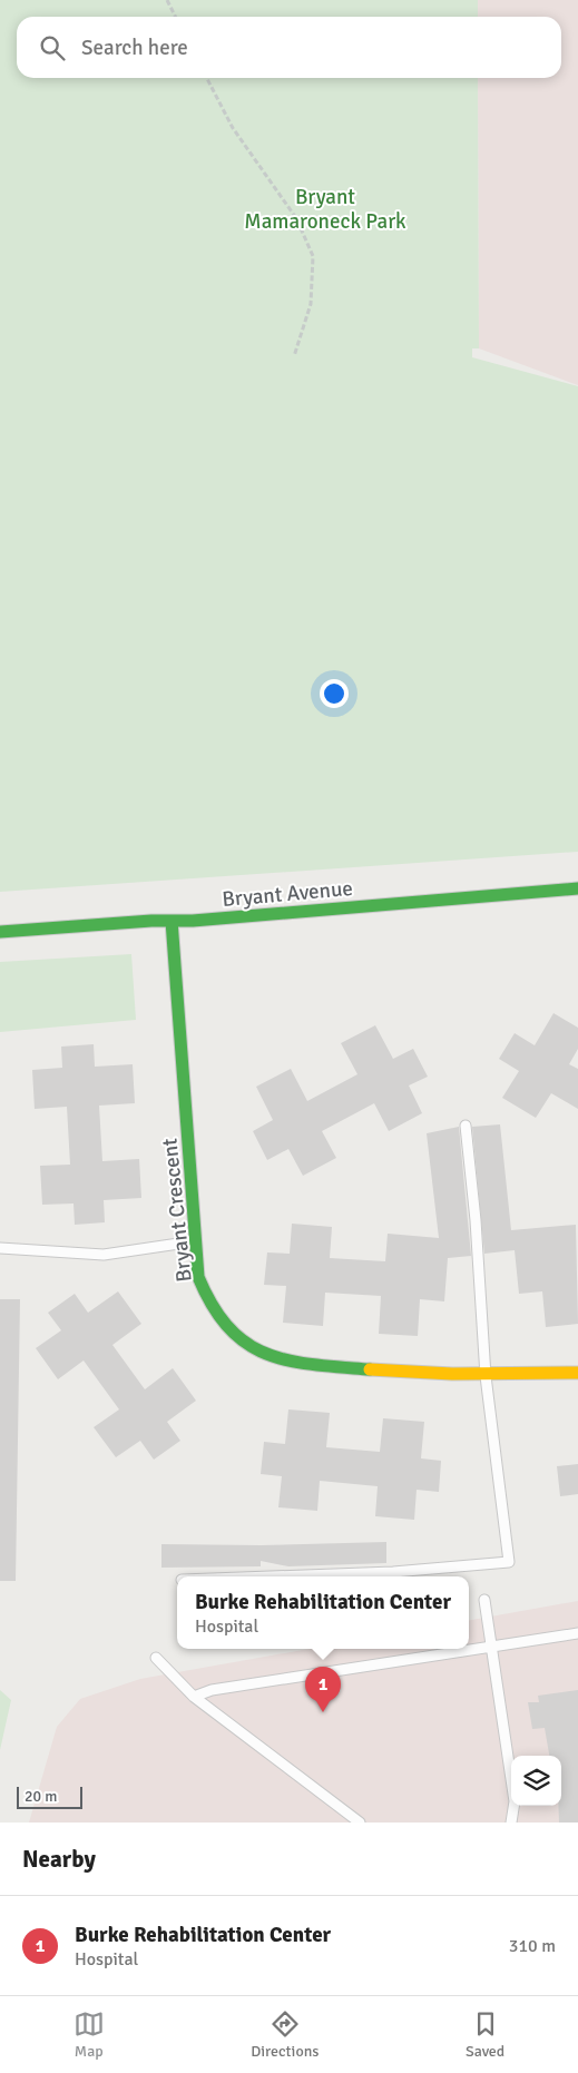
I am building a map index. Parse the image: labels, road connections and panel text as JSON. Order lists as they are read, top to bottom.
{
  "streets": {
    "street": ["Bryant Avenue", "Bryant Crescent"]
  },
  "crossings": [
    ["Bryant Avenue", "Bryant Crescent"]
  ],
  "parks": ["Bryant Mamaroneck Park"],
  "scale_bar": "20 m",
  "page": {
    "search": "Search here",
    "popup": ["Burke Rehabilitation Center", "Hospital"],
    "pins": "1",
    "scale": "20 m",
    "heading": "Nearby",
    "list": [
      {
        "mark": "1",
        "name": "Burke Rehabilitation Center",
        "note": "Hospital",
        "value": "310 m"
      }
    ],
    "nav": ["Map", "Directions", "Saved"]
  }
}
